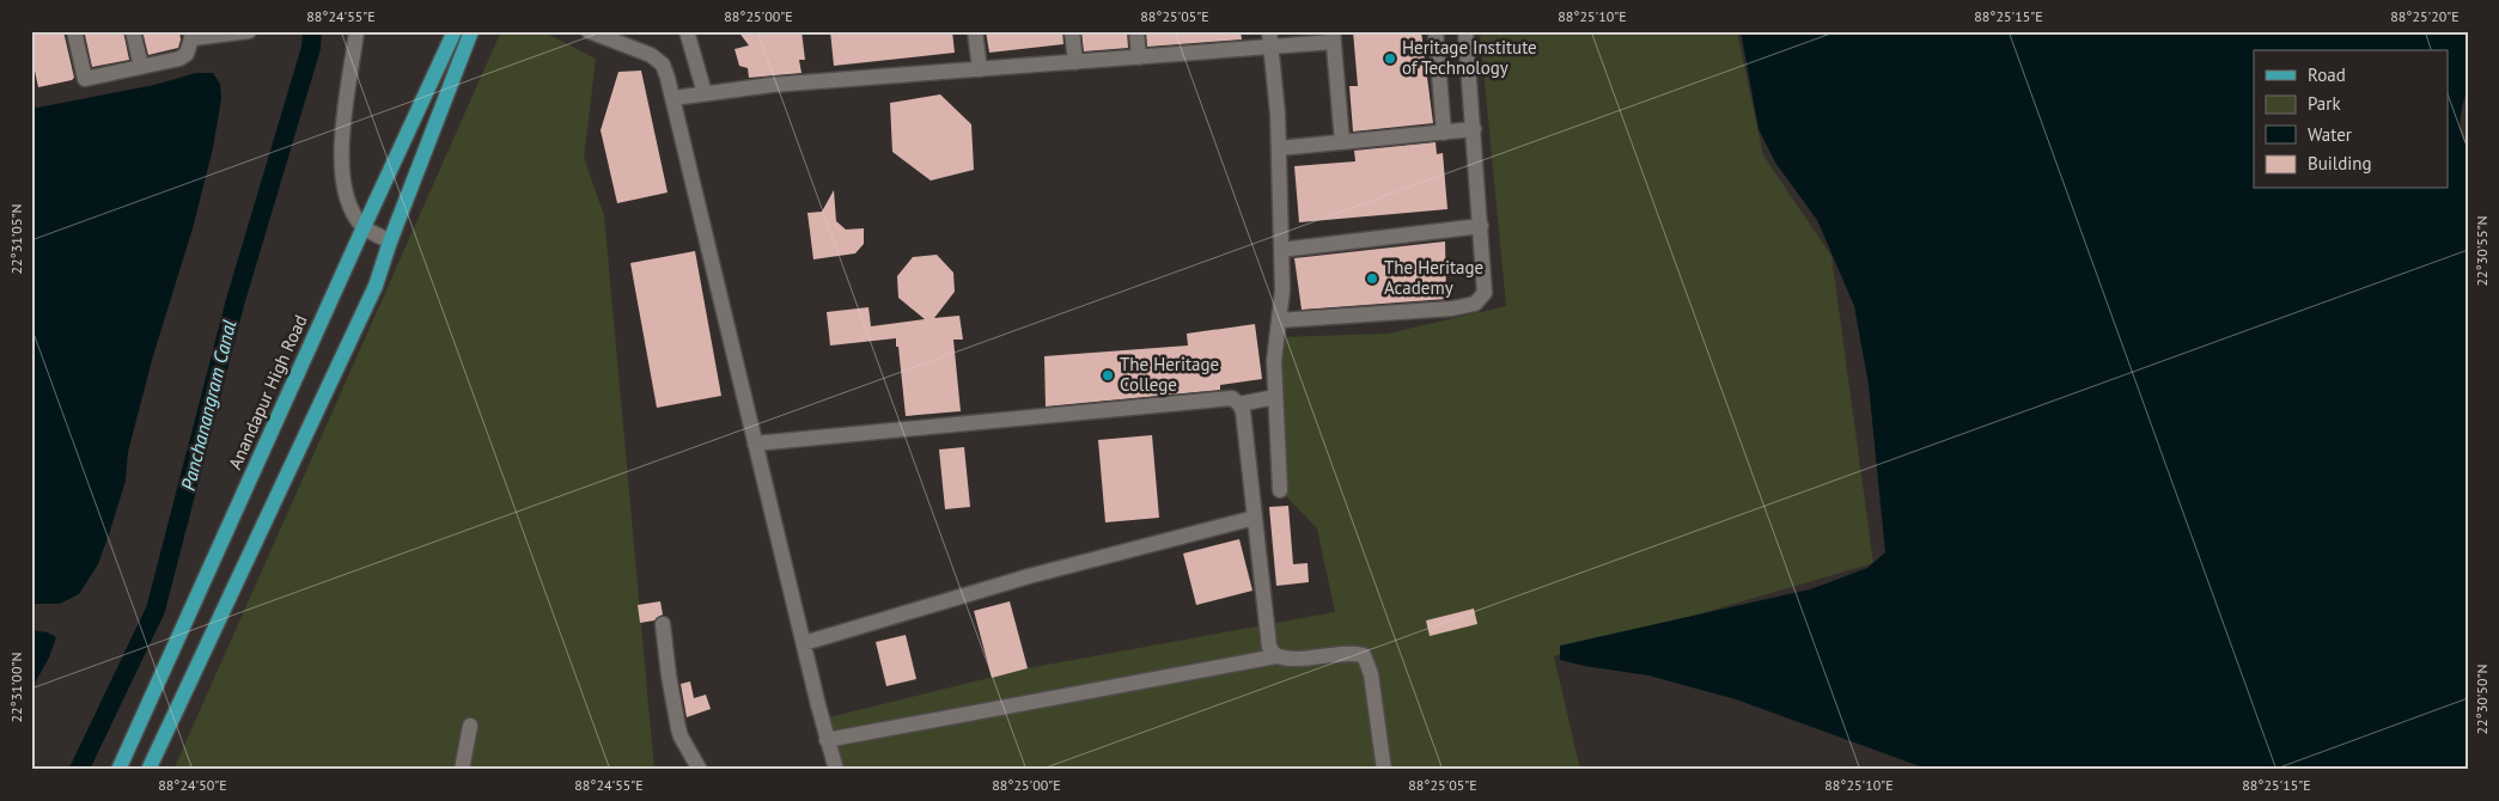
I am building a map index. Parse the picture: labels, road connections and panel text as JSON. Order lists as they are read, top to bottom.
{
  "streets": {
    "main road": ["Anandapur High Road"]
  },
  "water": ["Panchanangram Canal"],
  "places": ["Heritage Institute of Technology", "The Heritage Academy", "The Heritage College"],
  "legend": [
    "Road",
    "Park",
    "Water",
    "Building"
  ],
  "coordinates": [
    "88°24'55\"E",
    "88°25'00\"E",
    "88°25'05\"E",
    "88°25'10\"E",
    "88°25'15\"E",
    "88°25'20\"E",
    "22°31'05\"N",
    "22°30'55\"N",
    "22°31'00\"N",
    "22°30'50\"N",
    "88°24'50\"E"
  ]
}
